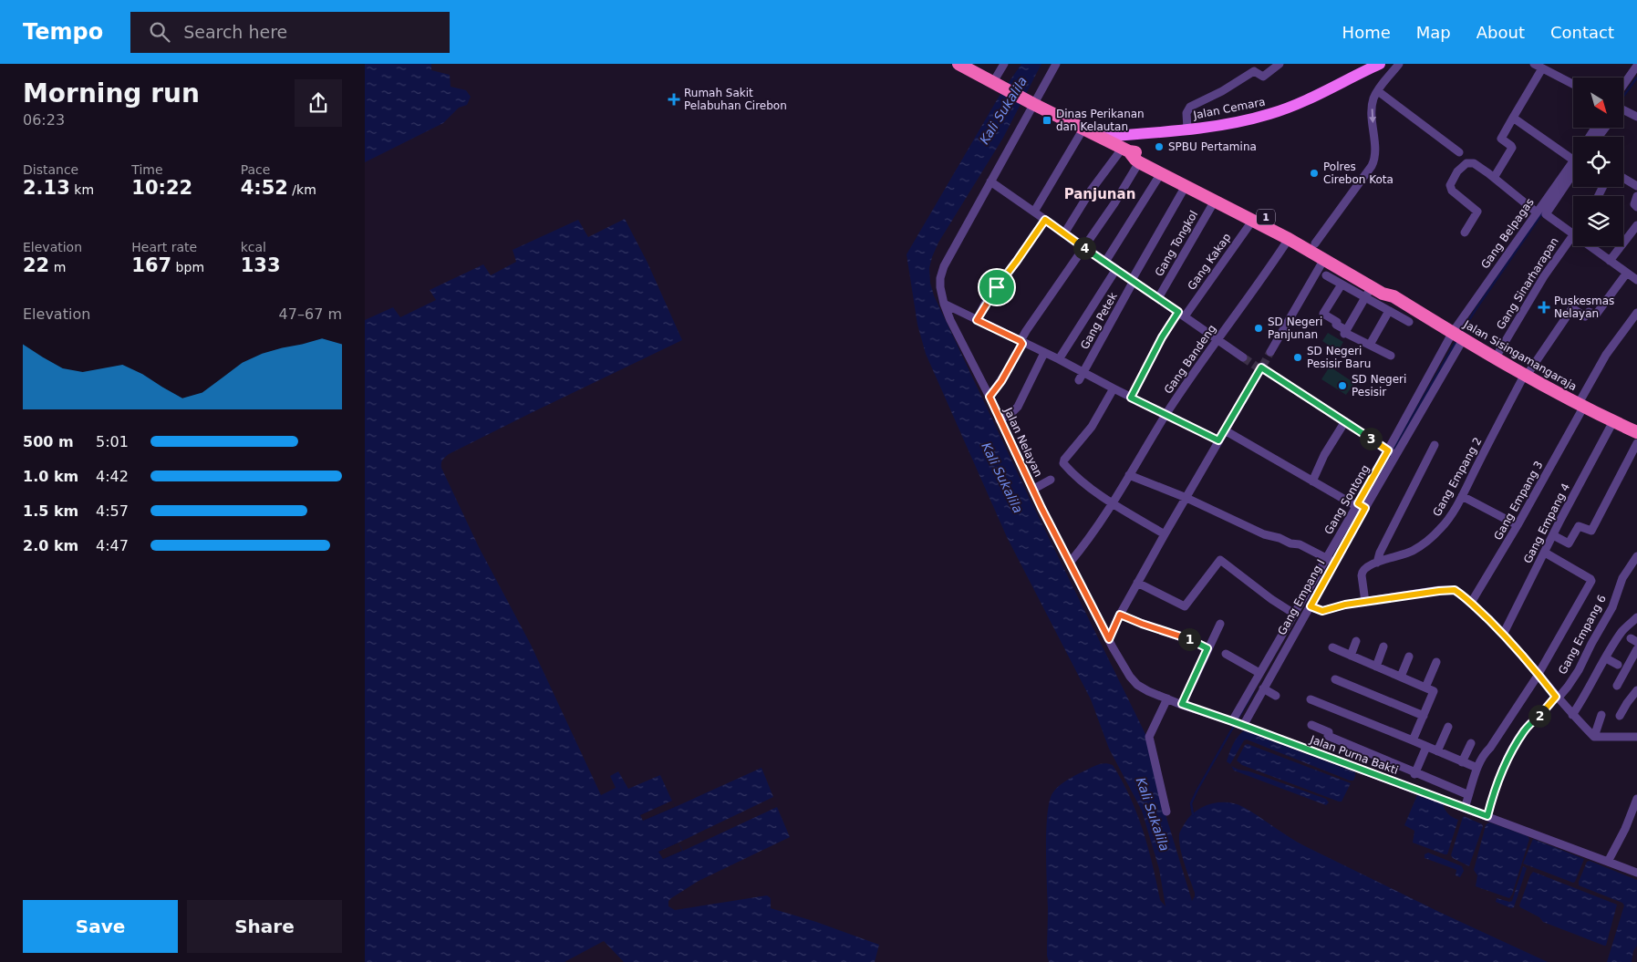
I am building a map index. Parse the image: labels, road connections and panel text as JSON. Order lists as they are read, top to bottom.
{
  "streets": {
    "highway": ["1", "Jalan Sisingamangaraja"],
    "main road": ["Jalan Cemara"],
    "street": [
      "Gang Belpagas",
      "Gang Tongkol",
      "Gang Kakap",
      "Gang Sinarharapan",
      "Gang Petek",
      "Gang Bandeng",
      "Jalan Nelayan",
      "Gang Empang 2",
      "Gang Empang 3",
      "Gang Empang 4",
      "Gang Empang I",
      "Gang Empang 6",
      "Jalan Purna Bakti"
    ]
  },
  "crossings": [
    ["Jalan Cemara", "Jalan Sisingamangaraja"],
    ["Gang Belpagas", "Jalan Sisingamangaraja"],
    ["Gang Belpagas", "Gang Empang I"],
    ["Gang Tongkol", "Jalan Sisingamangaraja"],
    ["Gang Kakap", "Jalan Sisingamangaraja"],
    ["Gang Sinarharapan", "Jalan Sisingamangaraja"],
    ["Gang Petek", "Jalan Sisingamangaraja"],
    ["Jalan Sisingamangaraja", "Gang Bandeng"],
    ["Jalan Sisingamangaraja", "Jalan Nelayan"],
    ["Jalan Sisingamangaraja", "Gang Empang 2"],
    ["Jalan Sisingamangaraja", "Gang Empang 3"],
    ["Jalan Sisingamangaraja", "Gang Empang 4"],
    ["Jalan Sisingamangaraja", "Gang Empang I"],
    ["Gang Bandeng", "Jalan Nelayan"],
    ["Jalan Nelayan", "Gang Empang I"],
    ["Jalan Nelayan", "Jalan Purna Bakti"],
    ["Gang Empang I", "Jalan Purna Bakti"],
    ["Gang Empang 6", "Jalan Purna Bakti"]
  ],
  "districts": ["Panjunan"],
  "water": ["Kali Sukalila"],
  "places": {
    "health": ["Rumah Sakit Pelabuhan Cirebon", "Puskesmas Nelayan"],
    "transit": ["Dinas Perikanan dan Kelautan"],
    "other": [
      "SPBU Pertamina",
      "Polres Cirebon Kota",
      "SD Negeri Panjunan",
      "SD Negeri Pesisir Baru",
      "SD Negeri Pesisir"
    ]
  },
  "north": "bottom right",
  "page": {
    "header": "Tempo",
    "search": "Search here",
    "nav": [
      "Home",
      "Map",
      "About",
      "Contact"
    ],
    "heading": ["Morning run", "06:23"],
    "stats": [
      ["Distance", "2.13 km"],
      ["Time", "10:22"],
      ["Pace", "4:52 /km"],
      ["Elevation", "22 m"],
      ["Heart rate", "167 bpm"],
      ["kcal", "133"]
    ],
    "pins": [
      "4",
      "3",
      "1",
      "2"
    ],
    "chart": ["Elevation", "47–67 m"],
    "list": [
      {
        "name": "500 m",
        "note": "5:01"
      },
      {
        "name": "1.0 km",
        "note": "4:42"
      },
      {
        "name": "1.5 km",
        "note": "4:57"
      },
      {
        "name": "2.0 km",
        "note": "4:47"
      }
    ],
    "buttons": ["Save", "Share"]
  }
}
